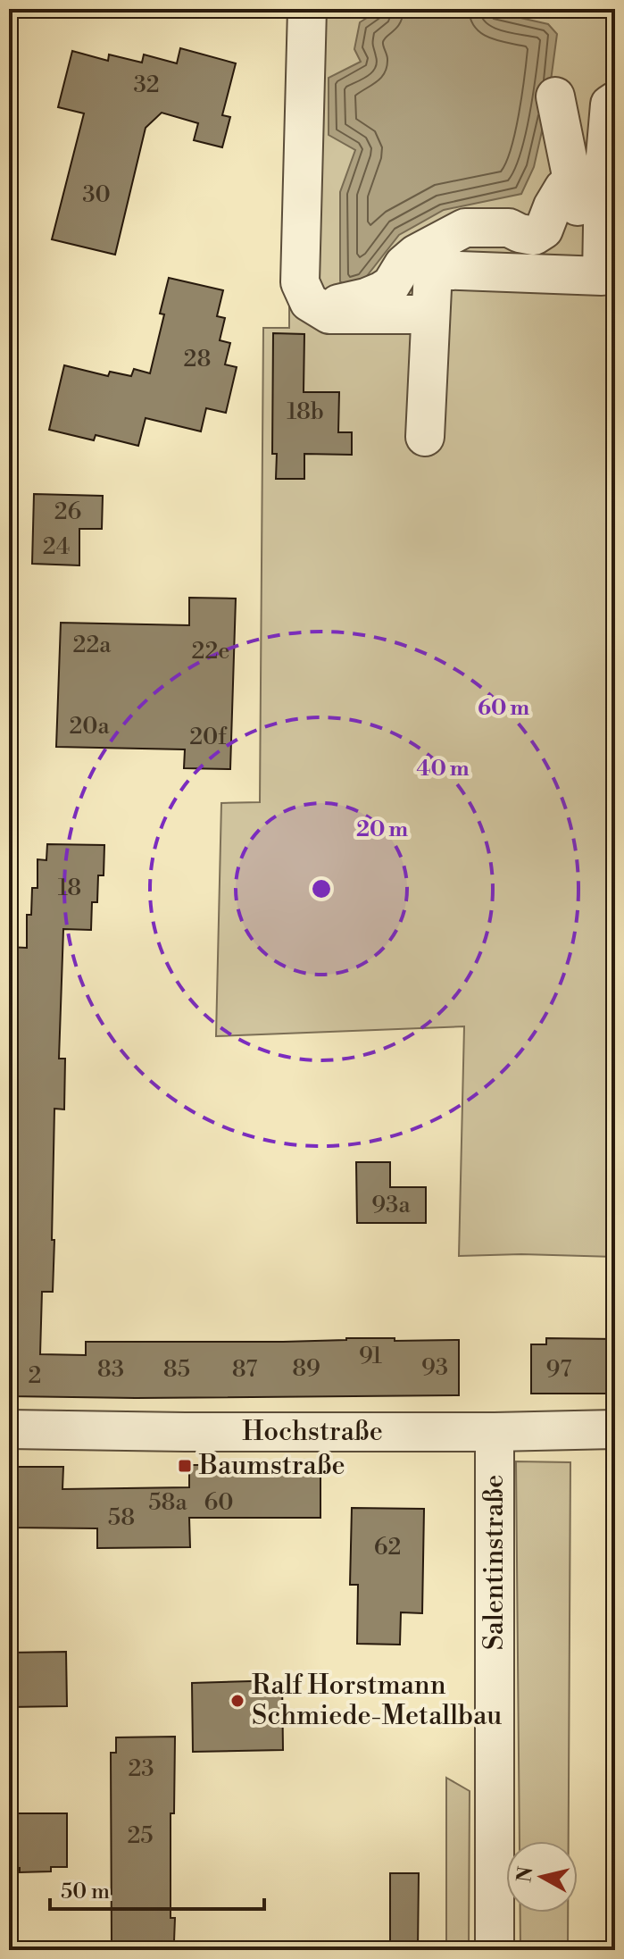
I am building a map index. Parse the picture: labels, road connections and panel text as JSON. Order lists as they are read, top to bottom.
{
  "streets": {
    "street": ["Hochstraße", "Salentinstraße"]
  },
  "crossings": [
    ["Hochstraße", "Salentinstraße"]
  ],
  "places": {
    "transit": ["Baumstraße"],
    "other": ["Ralf Horstmann Schmiede-Metallbau"]
  },
  "house_numbers": [
    "32",
    "30",
    "28",
    "18b",
    "26",
    "24",
    "22a",
    "22e",
    "20a",
    "20f",
    "18",
    "93a",
    "91",
    "93",
    "89",
    "83",
    "85",
    "87",
    "97",
    "2",
    "58a",
    "60",
    "58",
    "62",
    "23",
    "25"
  ],
  "scale_bar": "50 m",
  "north": "left",
  "rings": ["60 m", "40 m", "20 m"]
}
